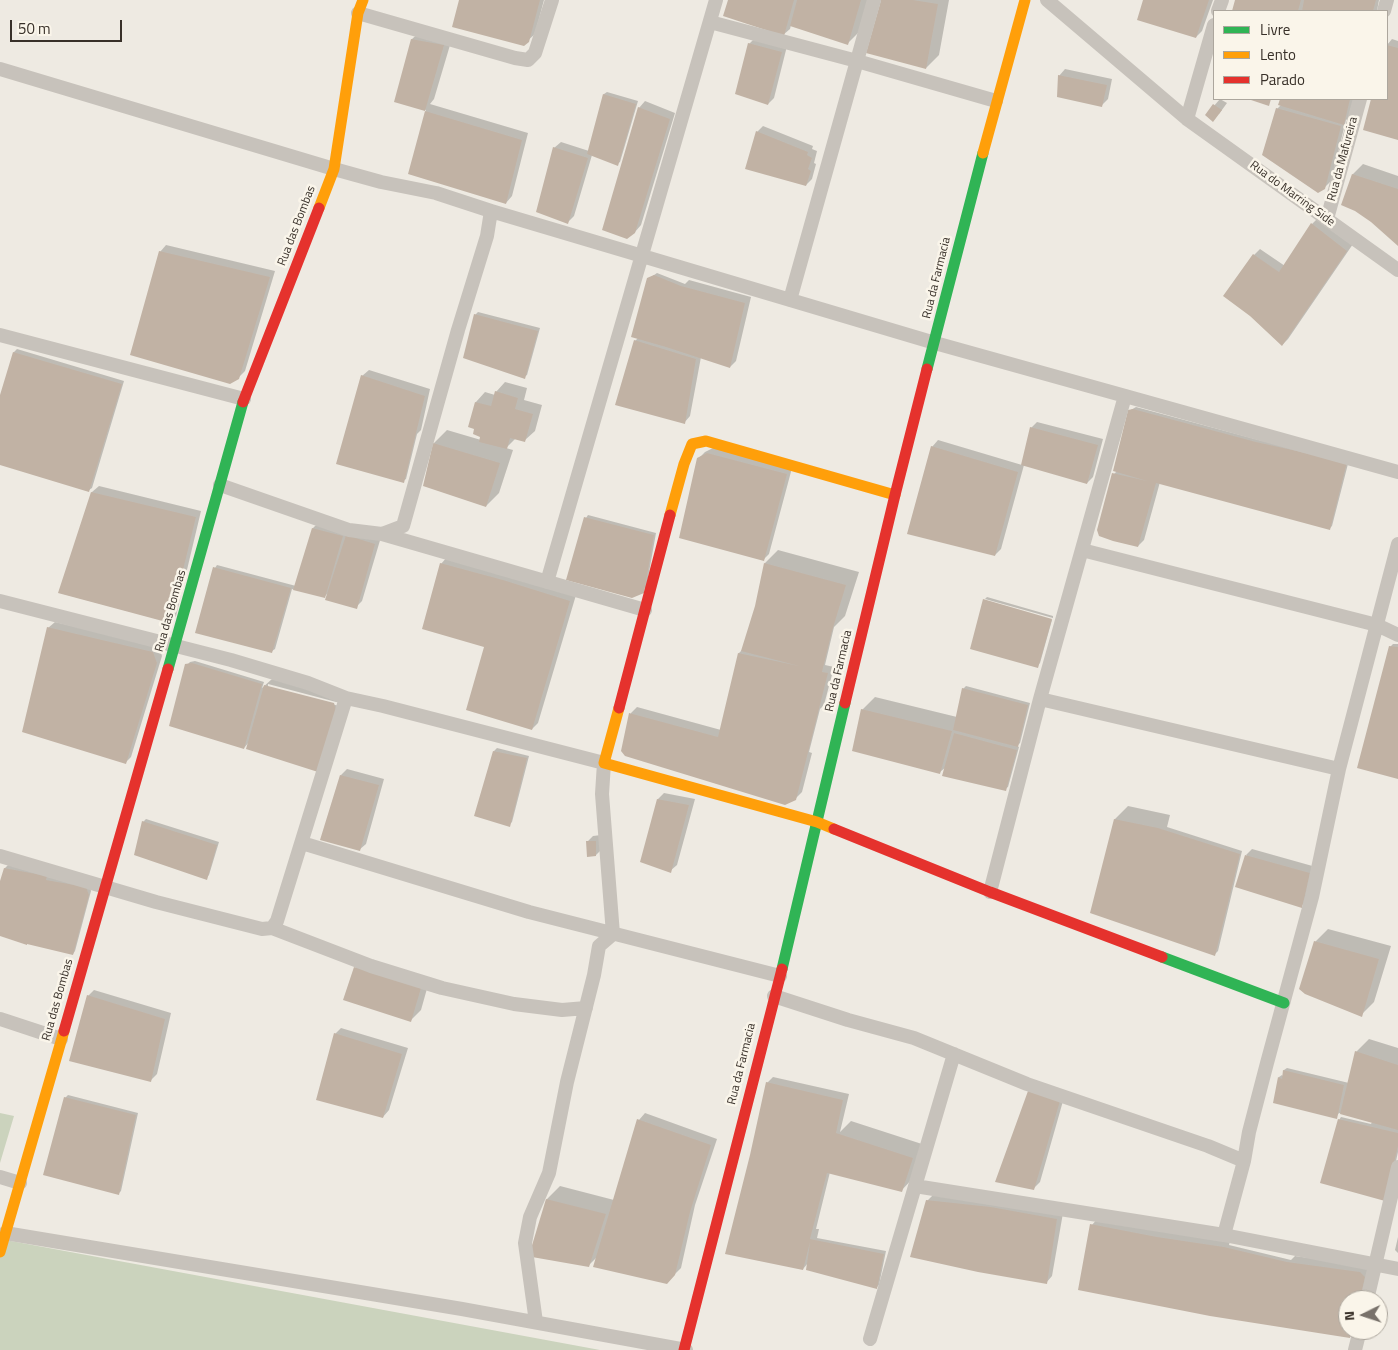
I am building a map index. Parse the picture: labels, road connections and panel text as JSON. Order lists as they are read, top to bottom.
{
  "streets": {
    "street": [
      "Rua da Mafureira",
      "Rua do Marring Side",
      "Rua das Bombas",
      "Rua da Farmacia"
    ]
  },
  "crossings": [
    ["Rua da Mafureira", "Rua do Marring Side"]
  ],
  "legend": ["Livre", "Lento", "Parado"],
  "scale_bar": "50 m",
  "north": "left"
}
